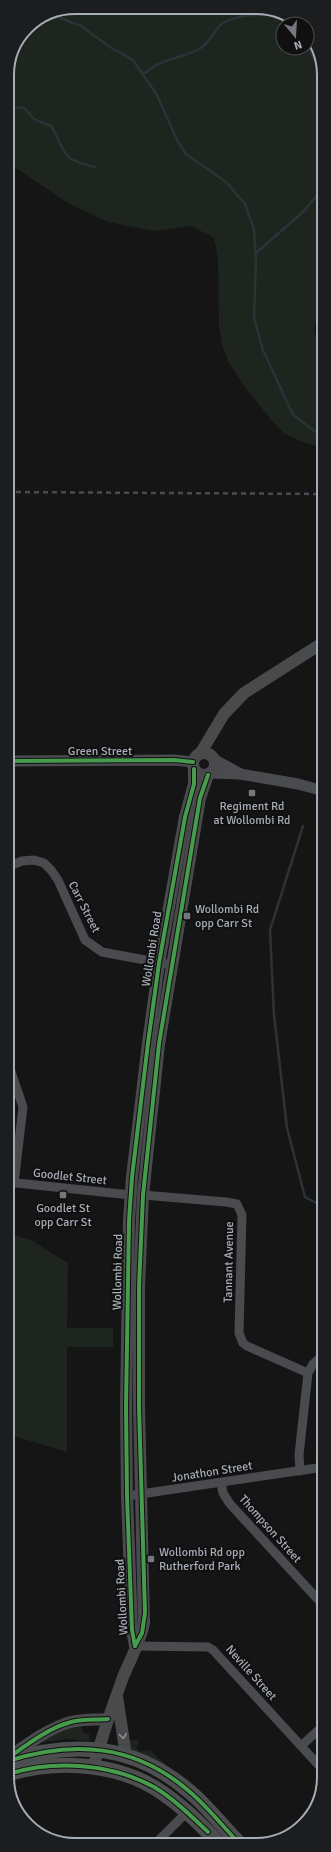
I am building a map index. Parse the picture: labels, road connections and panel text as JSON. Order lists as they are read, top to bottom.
{
  "streets": {
    "main road": ["Wollombi Road"],
    "street": [
      "Green Street",
      "Carr Street",
      "Goodlet Street",
      "Tannant Avenue",
      "Jonathon Street",
      "Thompson Street",
      "Neville Street"
    ]
  },
  "crossings": [
    ["Green Street", "Wollombi Road"],
    ["Carr Street", "Wollombi Road"],
    ["Wollombi Road", "Goodlet Street"],
    ["Wollombi Road", "Tannant Avenue"],
    ["Wollombi Road", "Jonathon Street"],
    ["Wollombi Road", "Neville Street"],
    ["Goodlet Street", "Tannant Avenue"],
    ["Jonathon Street", "Thompson Street"]
  ],
  "places": {
    "transit": [
      "Regiment Rd at Wollombi Rd",
      "Wollombi Rd opp Carr St",
      "Goodlet St opp Carr St",
      "Wollombi Rd opp Rutherford Park"
    ]
  },
  "north": "bottom"
}
